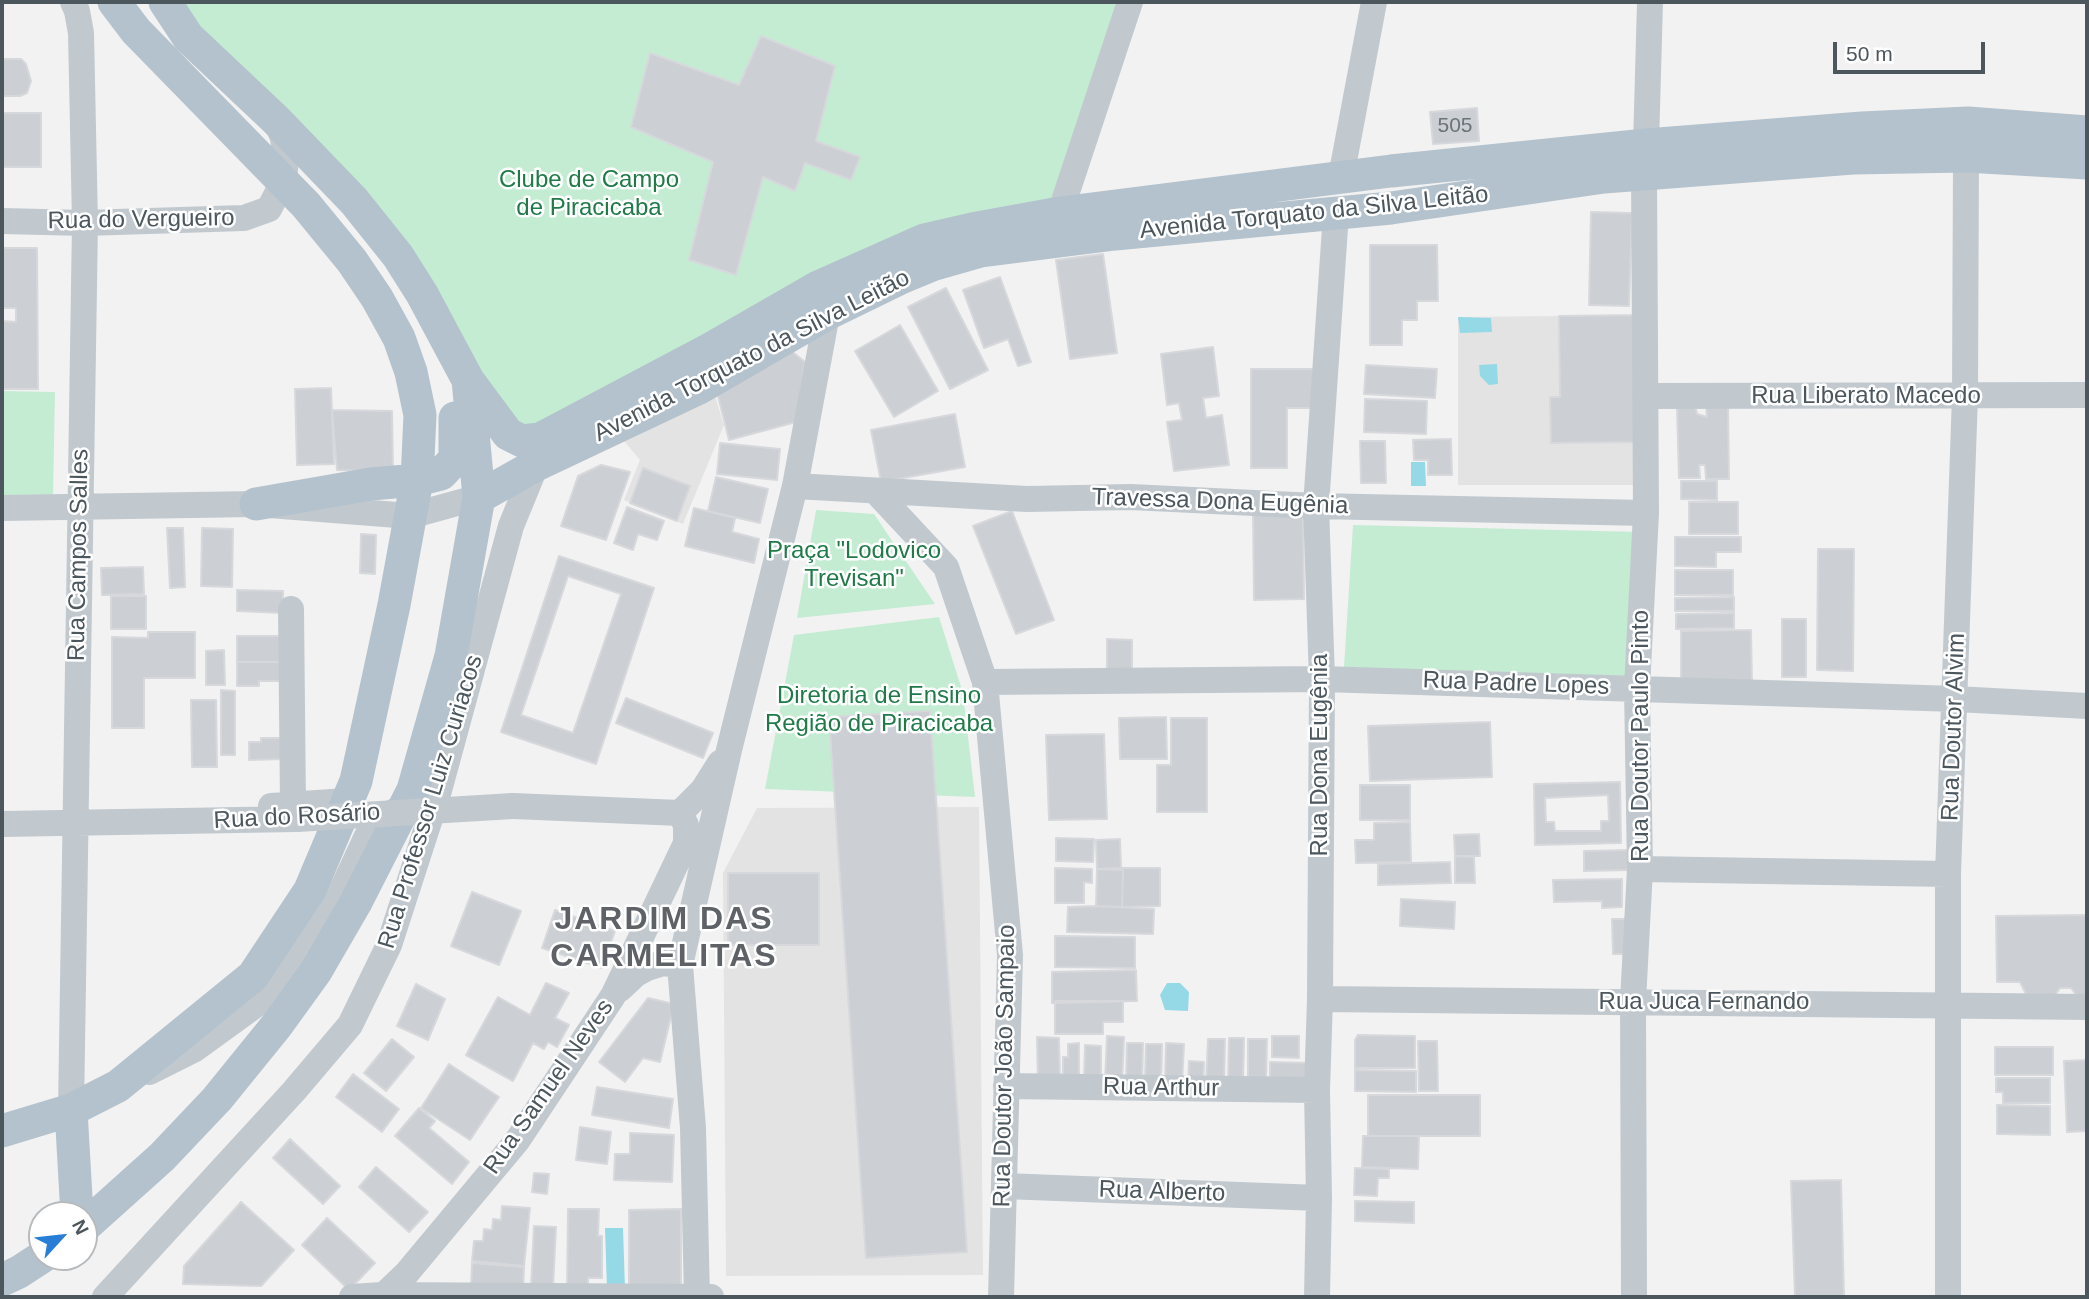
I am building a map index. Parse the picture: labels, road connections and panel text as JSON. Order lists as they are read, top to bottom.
{
  "streets": {
    "main road": ["Avenida Torquato da Silva Leitão"],
    "street": [
      "Rua do Vergueiro",
      "Rua Liberato Macedo",
      "Travessa Dona Eugênia",
      "Rua Campos Salles",
      "Rua Padre Lopes",
      "Rua Doutor Alvim",
      "Rua Doutor Paulo Pinto",
      "Rua Dona Eugênia",
      "Rua Professor Luiz Curiacos",
      "Rua do Rosário",
      "Rua Juca Fernando",
      "Rua Doutor João Sampaio",
      "Rua Samuel Neves",
      "Rua Arthur",
      "Rua Alberto"
    ]
  },
  "crossings": [
    ["Avenida Torquato da Silva Leitão", "Rua Campos Salles"],
    ["Avenida Torquato da Silva Leitão", "Rua Doutor Alvim"],
    ["Avenida Torquato da Silva Leitão", "Rua Doutor Paulo Pinto"],
    ["Avenida Torquato da Silva Leitão", "Rua Dona Eugênia"],
    ["Avenida Torquato da Silva Leitão", "Rua Professor Luiz Curiacos"],
    ["Rua do Vergueiro", "Rua Campos Salles"],
    ["Rua Liberato Macedo", "Rua Doutor Alvim"],
    ["Rua Liberato Macedo", "Rua Doutor Paulo Pinto"],
    ["Travessa Dona Eugênia", "Rua Doutor Paulo Pinto"],
    ["Travessa Dona Eugênia", "Rua Dona Eugênia"],
    ["Travessa Dona Eugênia", "Rua Doutor João Sampaio"],
    ["Rua Campos Salles", "Rua do Rosário"],
    ["Rua Padre Lopes", "Rua Doutor Alvim"],
    ["Rua Padre Lopes", "Rua Doutor Paulo Pinto"],
    ["Rua Padre Lopes", "Rua Dona Eugênia"],
    ["Rua Padre Lopes", "Rua Doutor João Sampaio"],
    ["Rua Doutor Alvim", "Rua Juca Fernando"],
    ["Rua Doutor Paulo Pinto", "Rua Juca Fernando"],
    ["Rua Dona Eugênia", "Rua Juca Fernando"],
    ["Rua Dona Eugênia", "Rua Arthur"],
    ["Rua Dona Eugênia", "Rua Alberto"],
    ["Rua do Rosário", "Rua Samuel Neves"],
    ["Rua Doutor João Sampaio", "Rua Arthur"],
    ["Rua Doutor João Sampaio", "Rua Alberto"]
  ],
  "districts": ["JARDIM DAS CARMELITAS"],
  "parks": ["Clube de Campo de Piracicaba", "Praça \"Lodovico Trevisan\"", "Diretoria de Ensino Região de Piracicaba"],
  "house_numbers": ["505"],
  "scale_bar": "50 m",
  "north": "top right"
}
